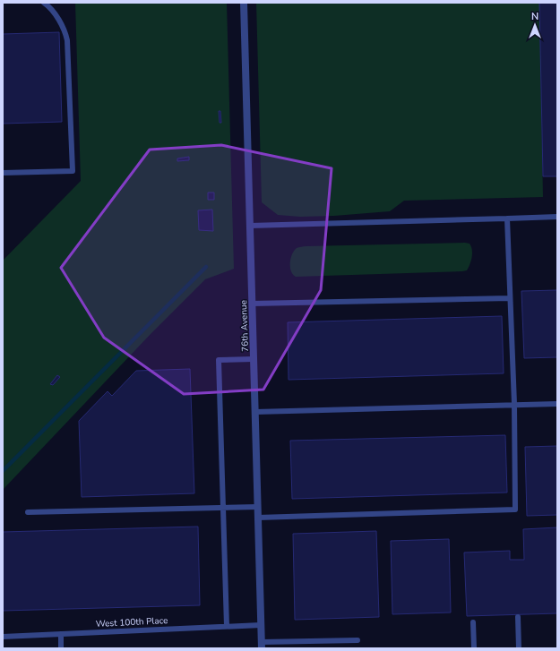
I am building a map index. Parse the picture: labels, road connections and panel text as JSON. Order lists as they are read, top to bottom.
{
  "streets": {
    "street": ["76th Avenue"],
    "lane": ["West 100th Place"]
  },
  "crossings": [
    ["76th Avenue", "West 100th Place"]
  ],
  "north": "top"
}
